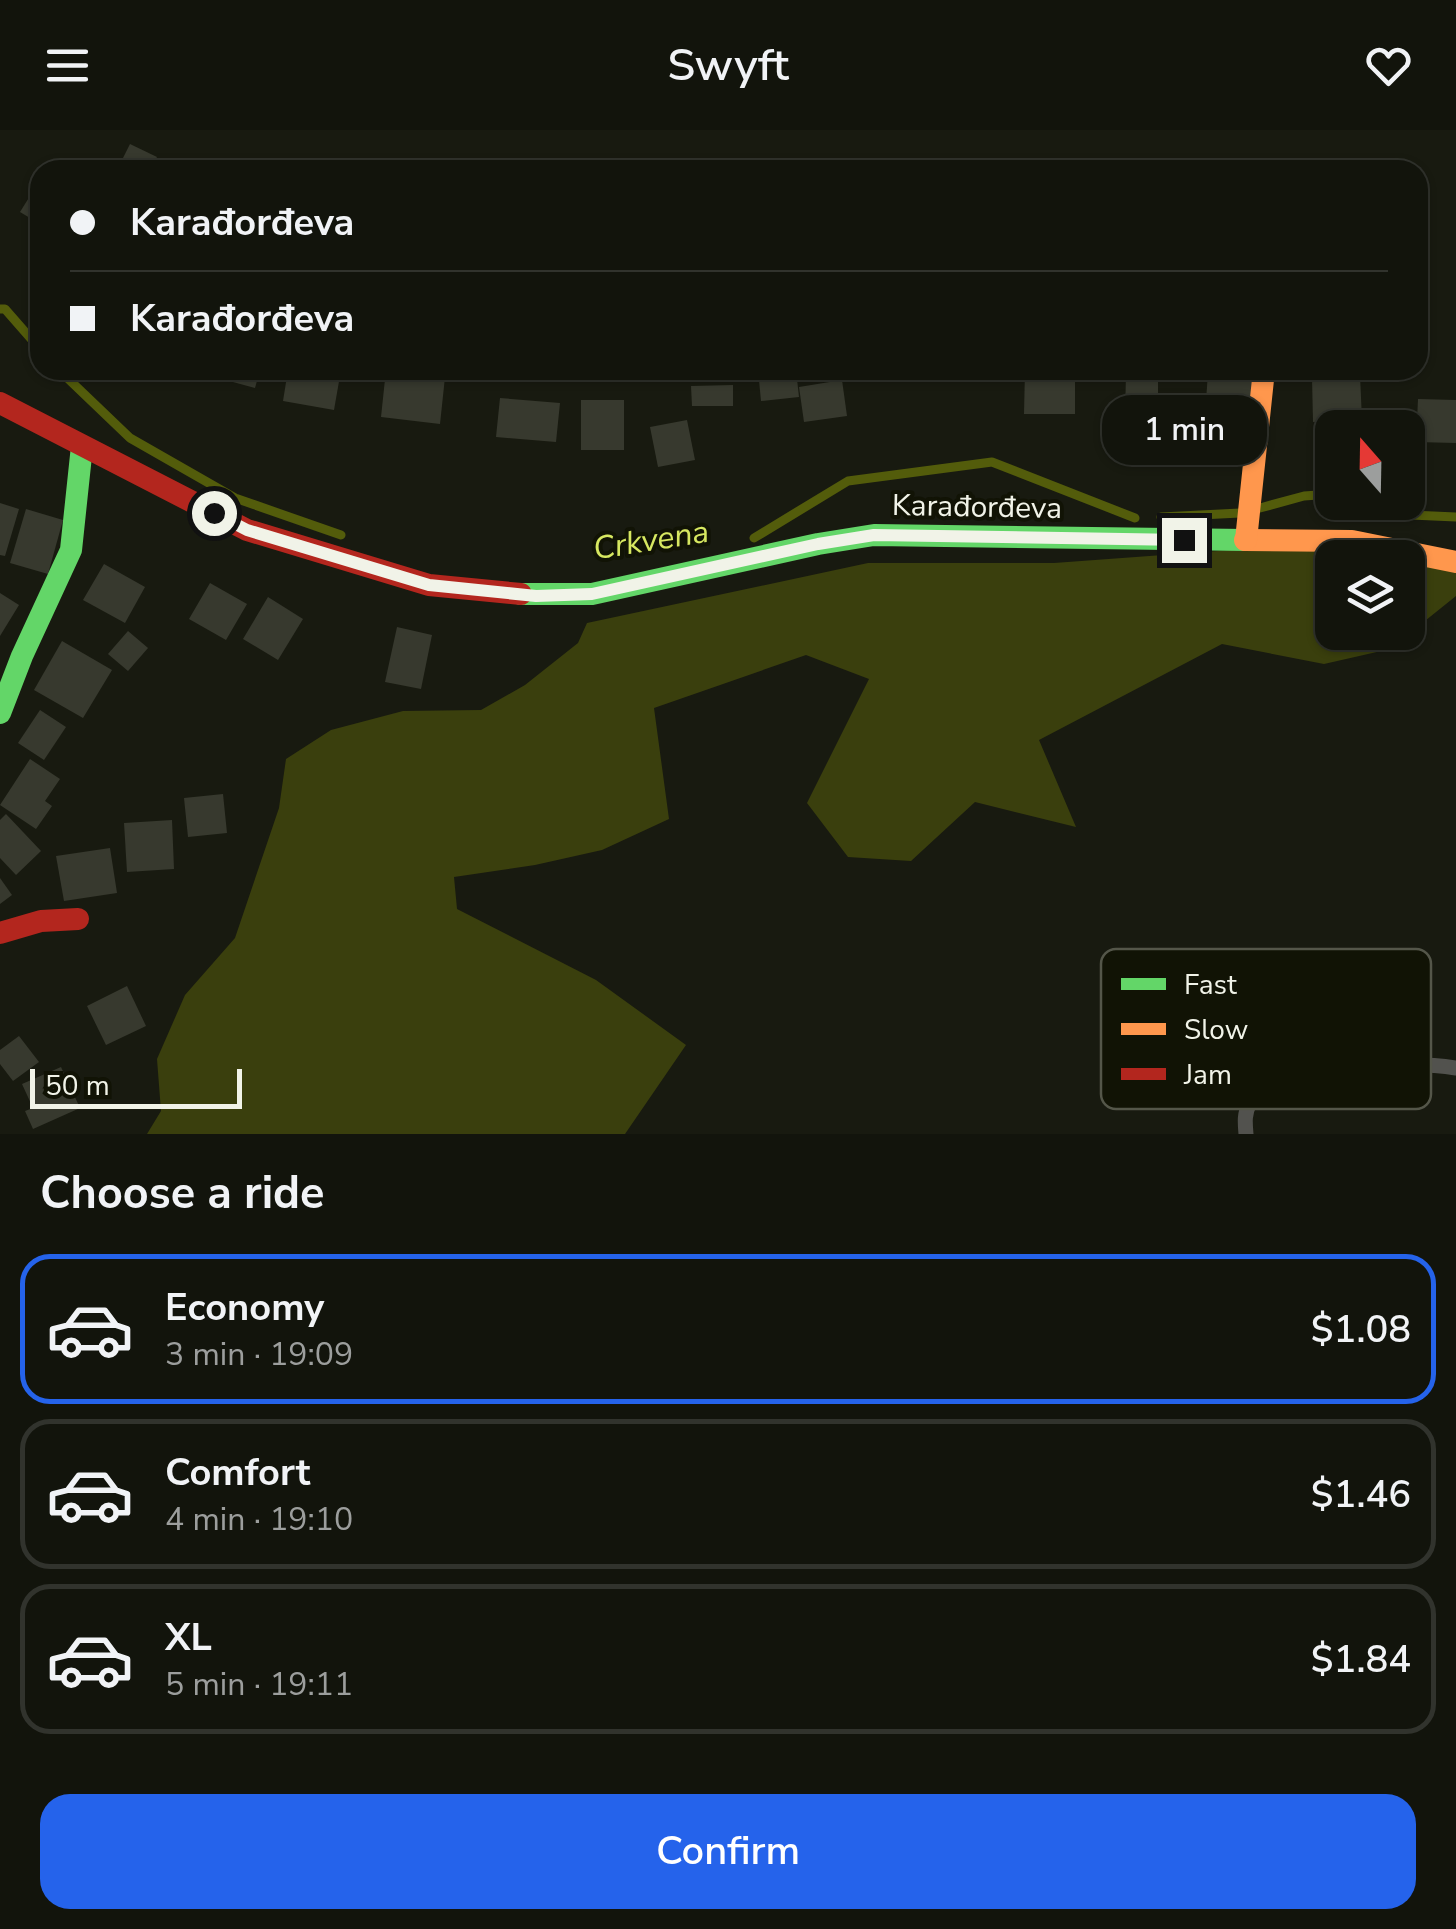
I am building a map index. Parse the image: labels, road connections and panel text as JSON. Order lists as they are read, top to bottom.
{
  "streets": {
    "main road": ["Karađorđeva"]
  },
  "water": ["Crkvena"],
  "legend": ["Fast", "Slow", "Jam"],
  "scale_bar": "50 m",
  "north": "top",
  "page": {
    "header": "Swyft",
    "banner": ["Karađorđeva", "Karađorđeva"],
    "bubble": "1 min",
    "scale": "50 m",
    "heading": "Choose a ride",
    "list": [
      {
        "name": "Economy",
        "note": "3 min · 19:09",
        "value": "$1.08"
      },
      {
        "name": "Comfort",
        "note": "4 min · 19:10",
        "value": "$1.46"
      },
      {
        "name": "XL",
        "note": "5 min · 19:11",
        "value": "$1.84"
      }
    ],
    "buttons": "Confirm"
  }
}
